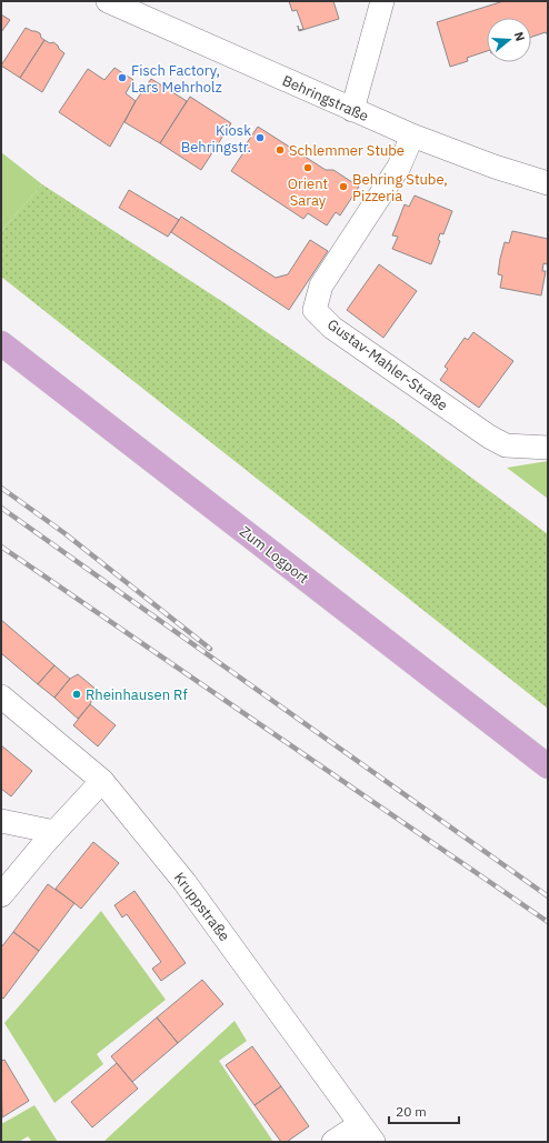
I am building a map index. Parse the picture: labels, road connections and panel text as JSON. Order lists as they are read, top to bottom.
{
  "streets": {
    "main road": ["Zum Logport"],
    "street": ["Behringstraße", "Gustav-Mahler-Straße", "Kruppstraße"]
  },
  "crossings": [
    ["Behringstraße", "Gustav-Mahler-Straße"]
  ],
  "places": [
    "Fisch Factory, Lars Mehrholz",
    "Kiosk Behringstr.",
    "Schlemmer Stube",
    "Orient Saray",
    "Behring Stube, Pizzeria",
    "Rheinhausen Rf"
  ],
  "scale_bar": "20 m",
  "north": "right"
}
